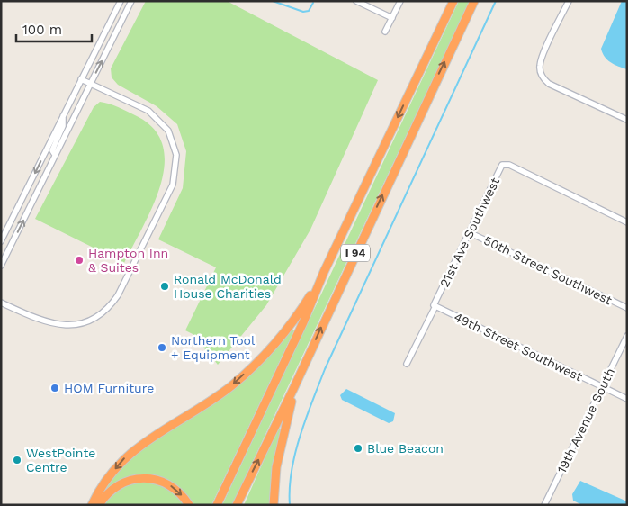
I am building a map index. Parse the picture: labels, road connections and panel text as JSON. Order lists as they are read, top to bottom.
{
  "streets": {
    "highway": ["I 94"],
    "street": [
      "21st Ave Southwest",
      "50th Street Southwest",
      "49th Street Southwest",
      "19th Avenue South"
    ]
  },
  "crossings": [
    ["21st Ave Southwest", "50th Street Southwest"],
    ["21st Ave Southwest", "49th Street Southwest"],
    ["49th Street Southwest", "19th Avenue South"]
  ],
  "places": [
    "Hampton Inn & Suites",
    "Ronald McDonald House Charities",
    "Northern Tool + Equipment",
    "HOM Furniture",
    "Blue Beacon",
    "WestPointe Centre"
  ],
  "scale_bar": "100 m"
}
